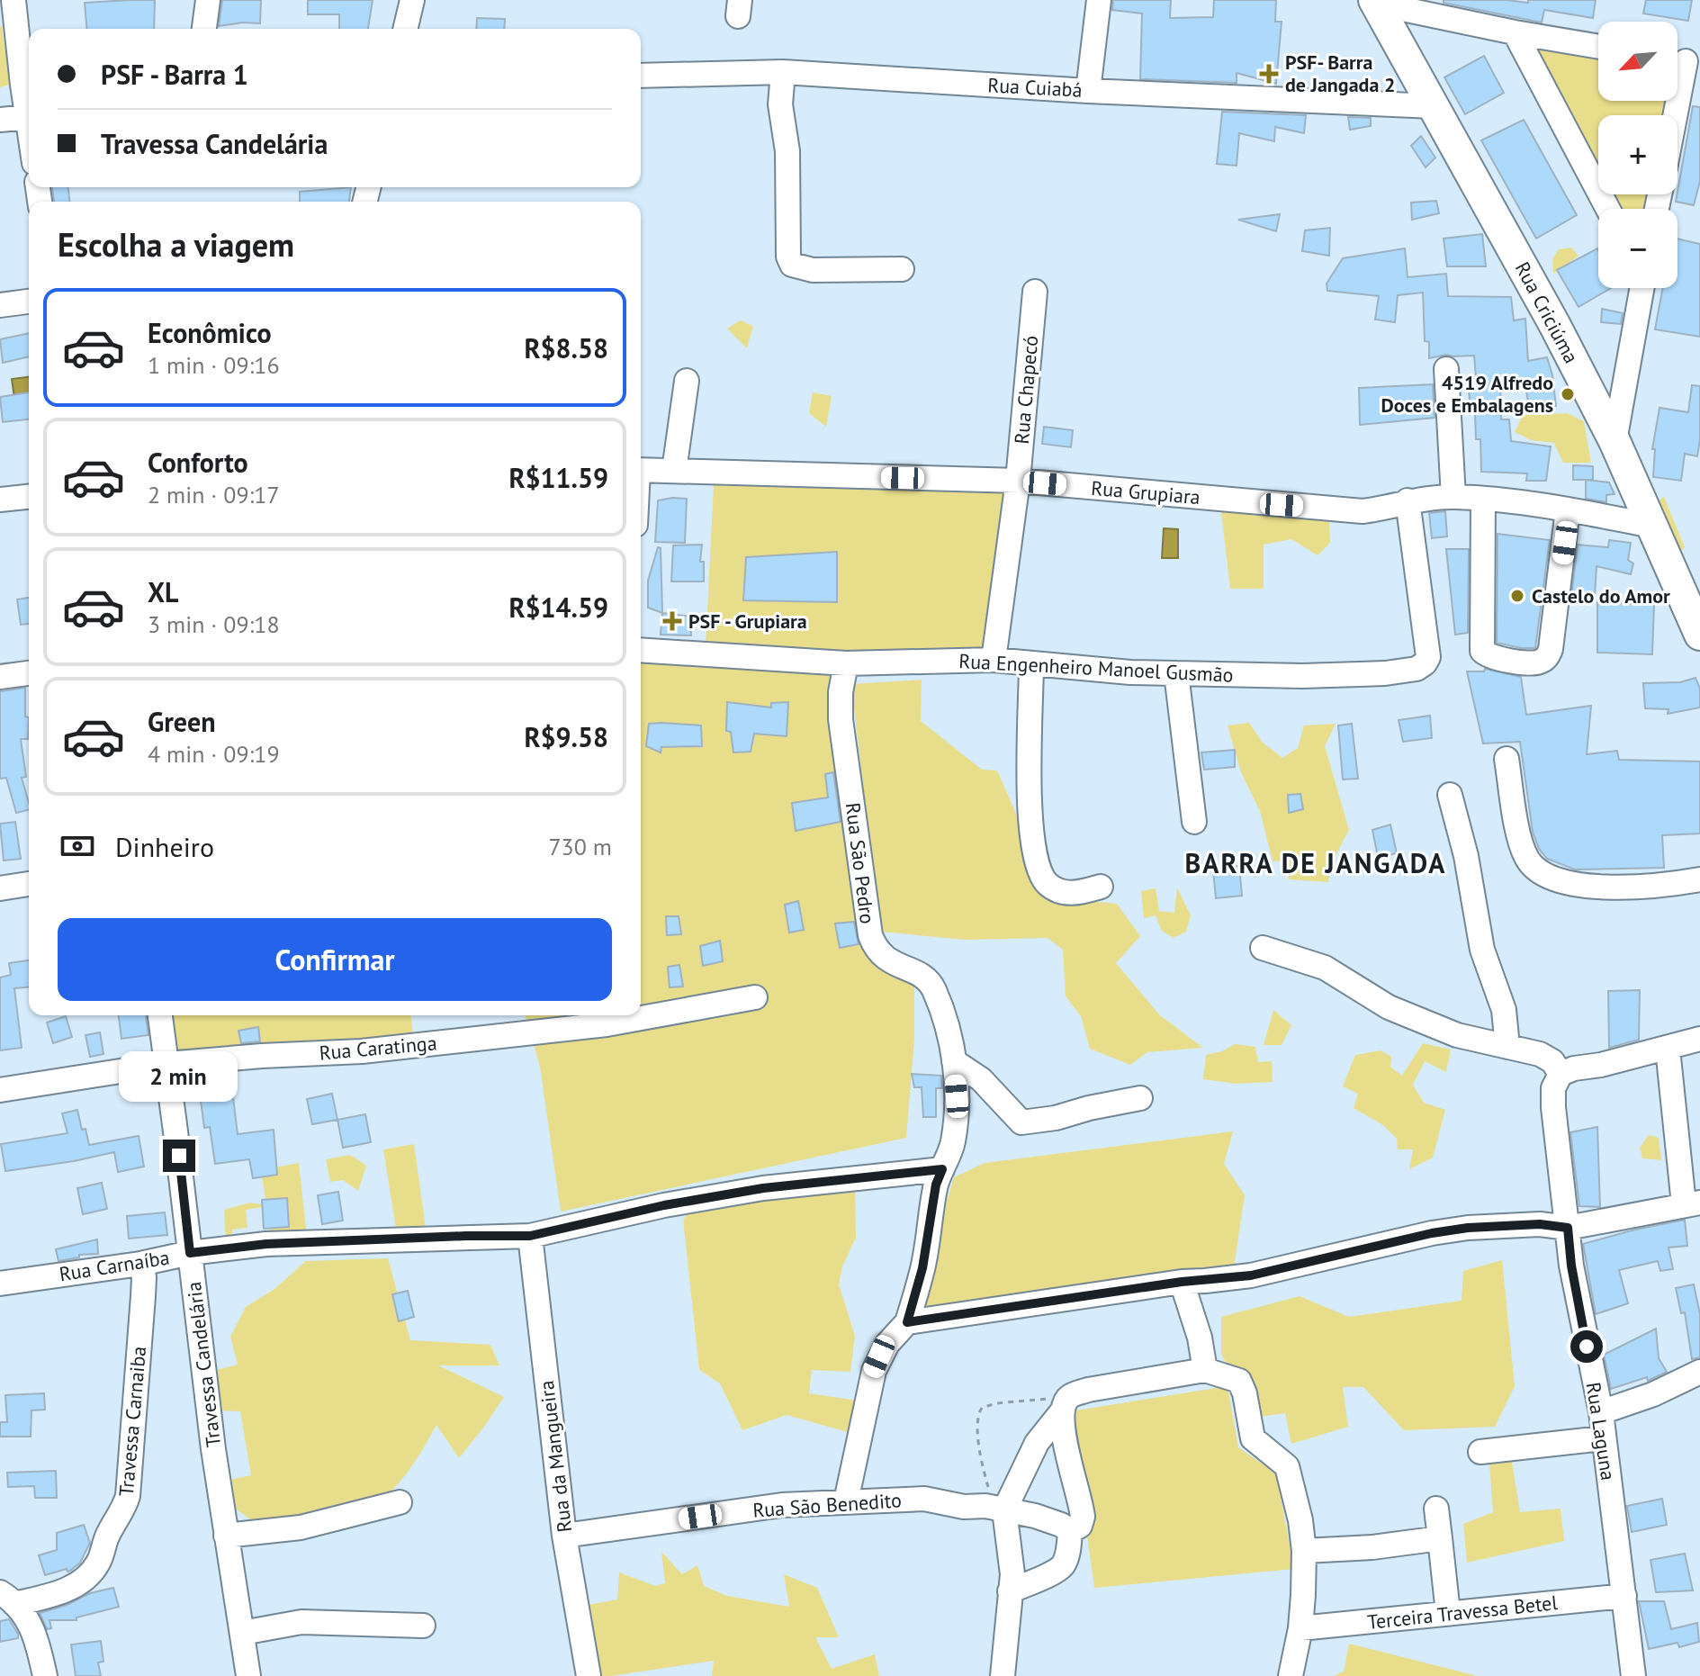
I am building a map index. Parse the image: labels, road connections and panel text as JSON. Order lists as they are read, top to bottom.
{
  "streets": {
    "main road": ["Rua Criciúma"],
    "street": [
      "Rua Cuiabá",
      "Rua Chapecó",
      "Rua Grupiara",
      "Rua Engenheiro Manoel Gusmão",
      "Rua São Pedro",
      "Rua Caratinga",
      "Rua Carnaíba",
      "Travessa Candelária",
      "Travessa Carnaiba",
      "Rua Laguna",
      "Rua da Mangueira",
      "Rua São Benedito",
      "Terceira Travessa Betel"
    ]
  },
  "crossings": [
    ["Rua Cuiabá", "Rua Criciúma"],
    ["Rua Criciúma", "Rua Grupiara"],
    ["Rua Chapecó", "Rua Grupiara"],
    ["Rua Chapecó", "Rua Engenheiro Manoel Gusmão"],
    ["Rua Grupiara", "Rua Engenheiro Manoel Gusmão"],
    ["Rua Engenheiro Manoel Gusmão", "Rua São Pedro"],
    ["Rua São Pedro", "Rua Carnaíba"],
    ["Rua Caratinga", "Travessa Candelária"],
    ["Rua Carnaíba", "Travessa Candelária"],
    ["Rua Carnaíba", "Travessa Carnaiba"],
    ["Rua Carnaíba", "Rua da Mangueira"],
    ["Rua Laguna", "Terceira Travessa Betel"],
    ["Rua da Mangueira", "Rua São Benedito"]
  ],
  "districts": ["BARRA DE JANGADA"],
  "places": {
    "health": ["PSF- Barra de Jangada 2", "PSF - Grupiara"],
    "other": ["4519 Alfredo Doces e Embalagens", "Castelo do Amor"]
  },
  "north": "bottom left",
  "page": {
    "map_buttons": ["+", "−"],
    "banner": ["PSF - Barra 1", "Travessa Candelária"],
    "heading": "Escolha a viagem",
    "list": [
      {
        "name": "Econômico",
        "note": "1 min · 09:16",
        "value": "R$8.58"
      },
      {
        "name": "Conforto",
        "note": "2 min · 09:17",
        "value": "R$11.59"
      },
      {
        "name": "XL",
        "note": "3 min · 09:18",
        "value": "R$14.59"
      },
      {
        "name": "Green",
        "note": "4 min · 09:19",
        "value": "R$9.58"
      }
    ],
    "pay": ["Dinheiro", "730 m"],
    "buttons": "Confirmar",
    "bubble": "2 min"
  }
}
